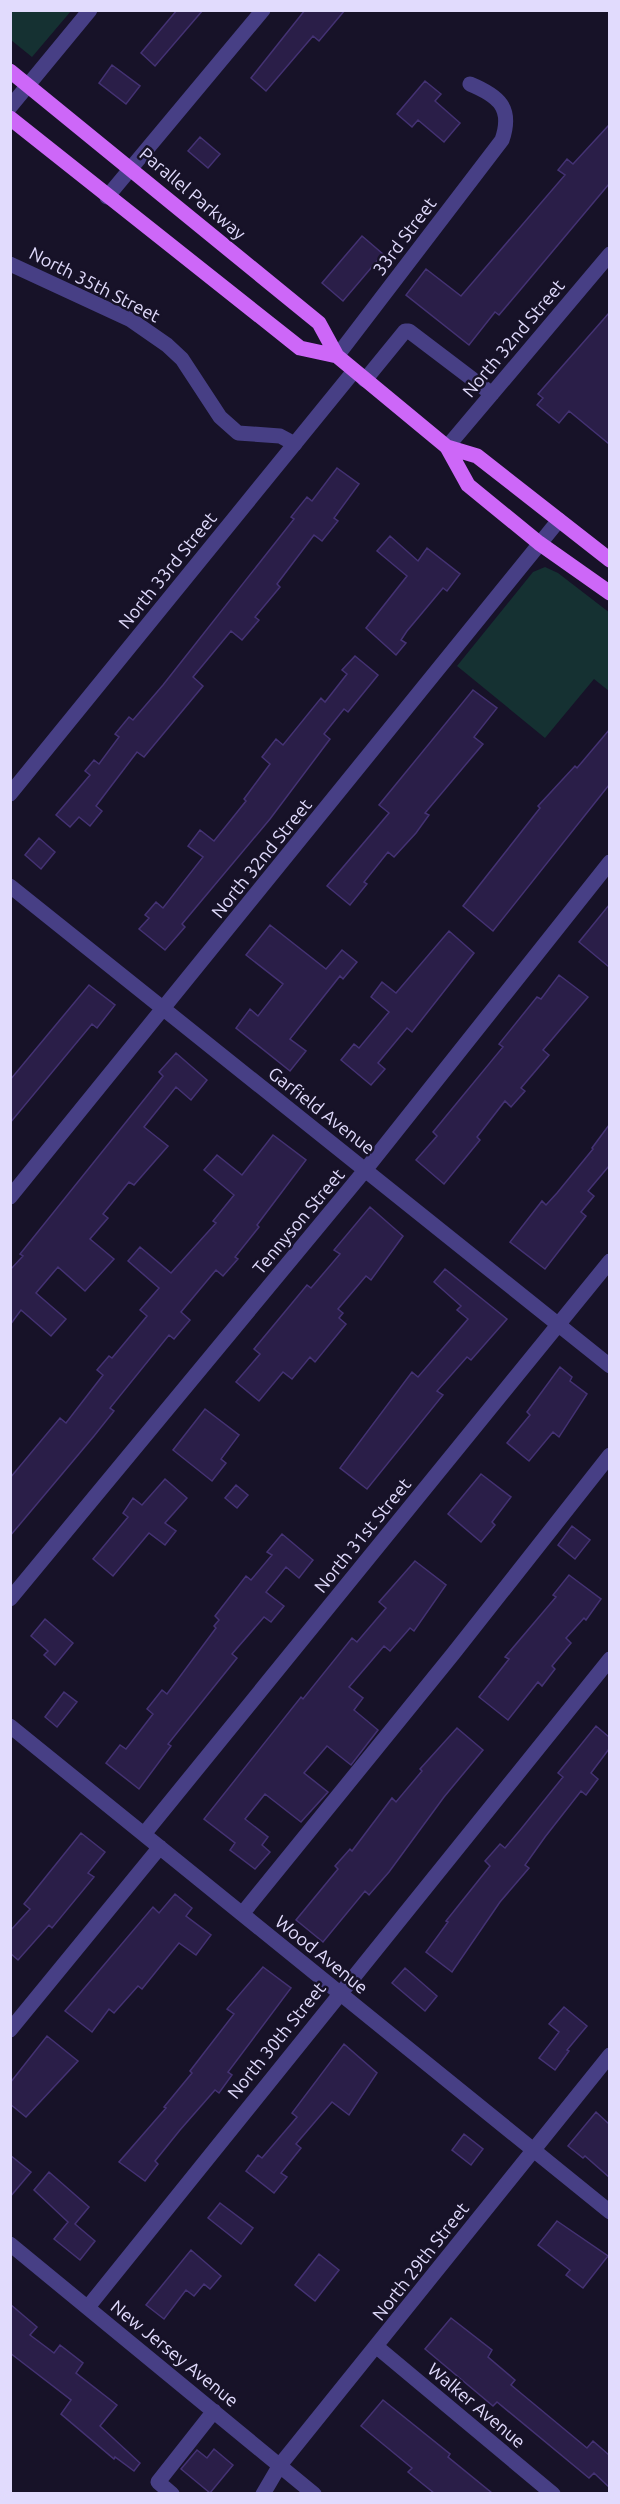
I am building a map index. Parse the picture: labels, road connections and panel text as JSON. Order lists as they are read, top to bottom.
{
  "streets": {
    "main road": ["Parallel Parkway"],
    "street": [
      "33rd Street",
      "North 35th Street",
      "North 32nd Street",
      "North 33rd Street",
      "Garfield Avenue",
      "Tennyson Street",
      "North 31st Street",
      "Wood Avenue",
      "North 30th Street",
      "North 29th Street",
      "New Jersey Avenue",
      "Walker Avenue"
    ]
  },
  "crossings": [
    ["Parallel Parkway", "33rd Street"],
    ["Parallel Parkway", "North 32nd Street"],
    ["Parallel Parkway", "North 33rd Street"],
    ["North 35th Street", "North 33rd Street"],
    ["North 32nd Street", "North 33rd Street"],
    ["North 32nd Street", "Garfield Avenue"],
    ["Garfield Avenue", "Tennyson Street"],
    ["Garfield Avenue", "North 31st Street"],
    ["North 31st Street", "Wood Avenue"],
    ["Wood Avenue", "North 30th Street"],
    ["Wood Avenue", "North 29th Street"],
    ["North 30th Street", "New Jersey Avenue"],
    ["North 29th Street", "New Jersey Avenue"],
    ["North 29th Street", "Walker Avenue"]
  ]
}
